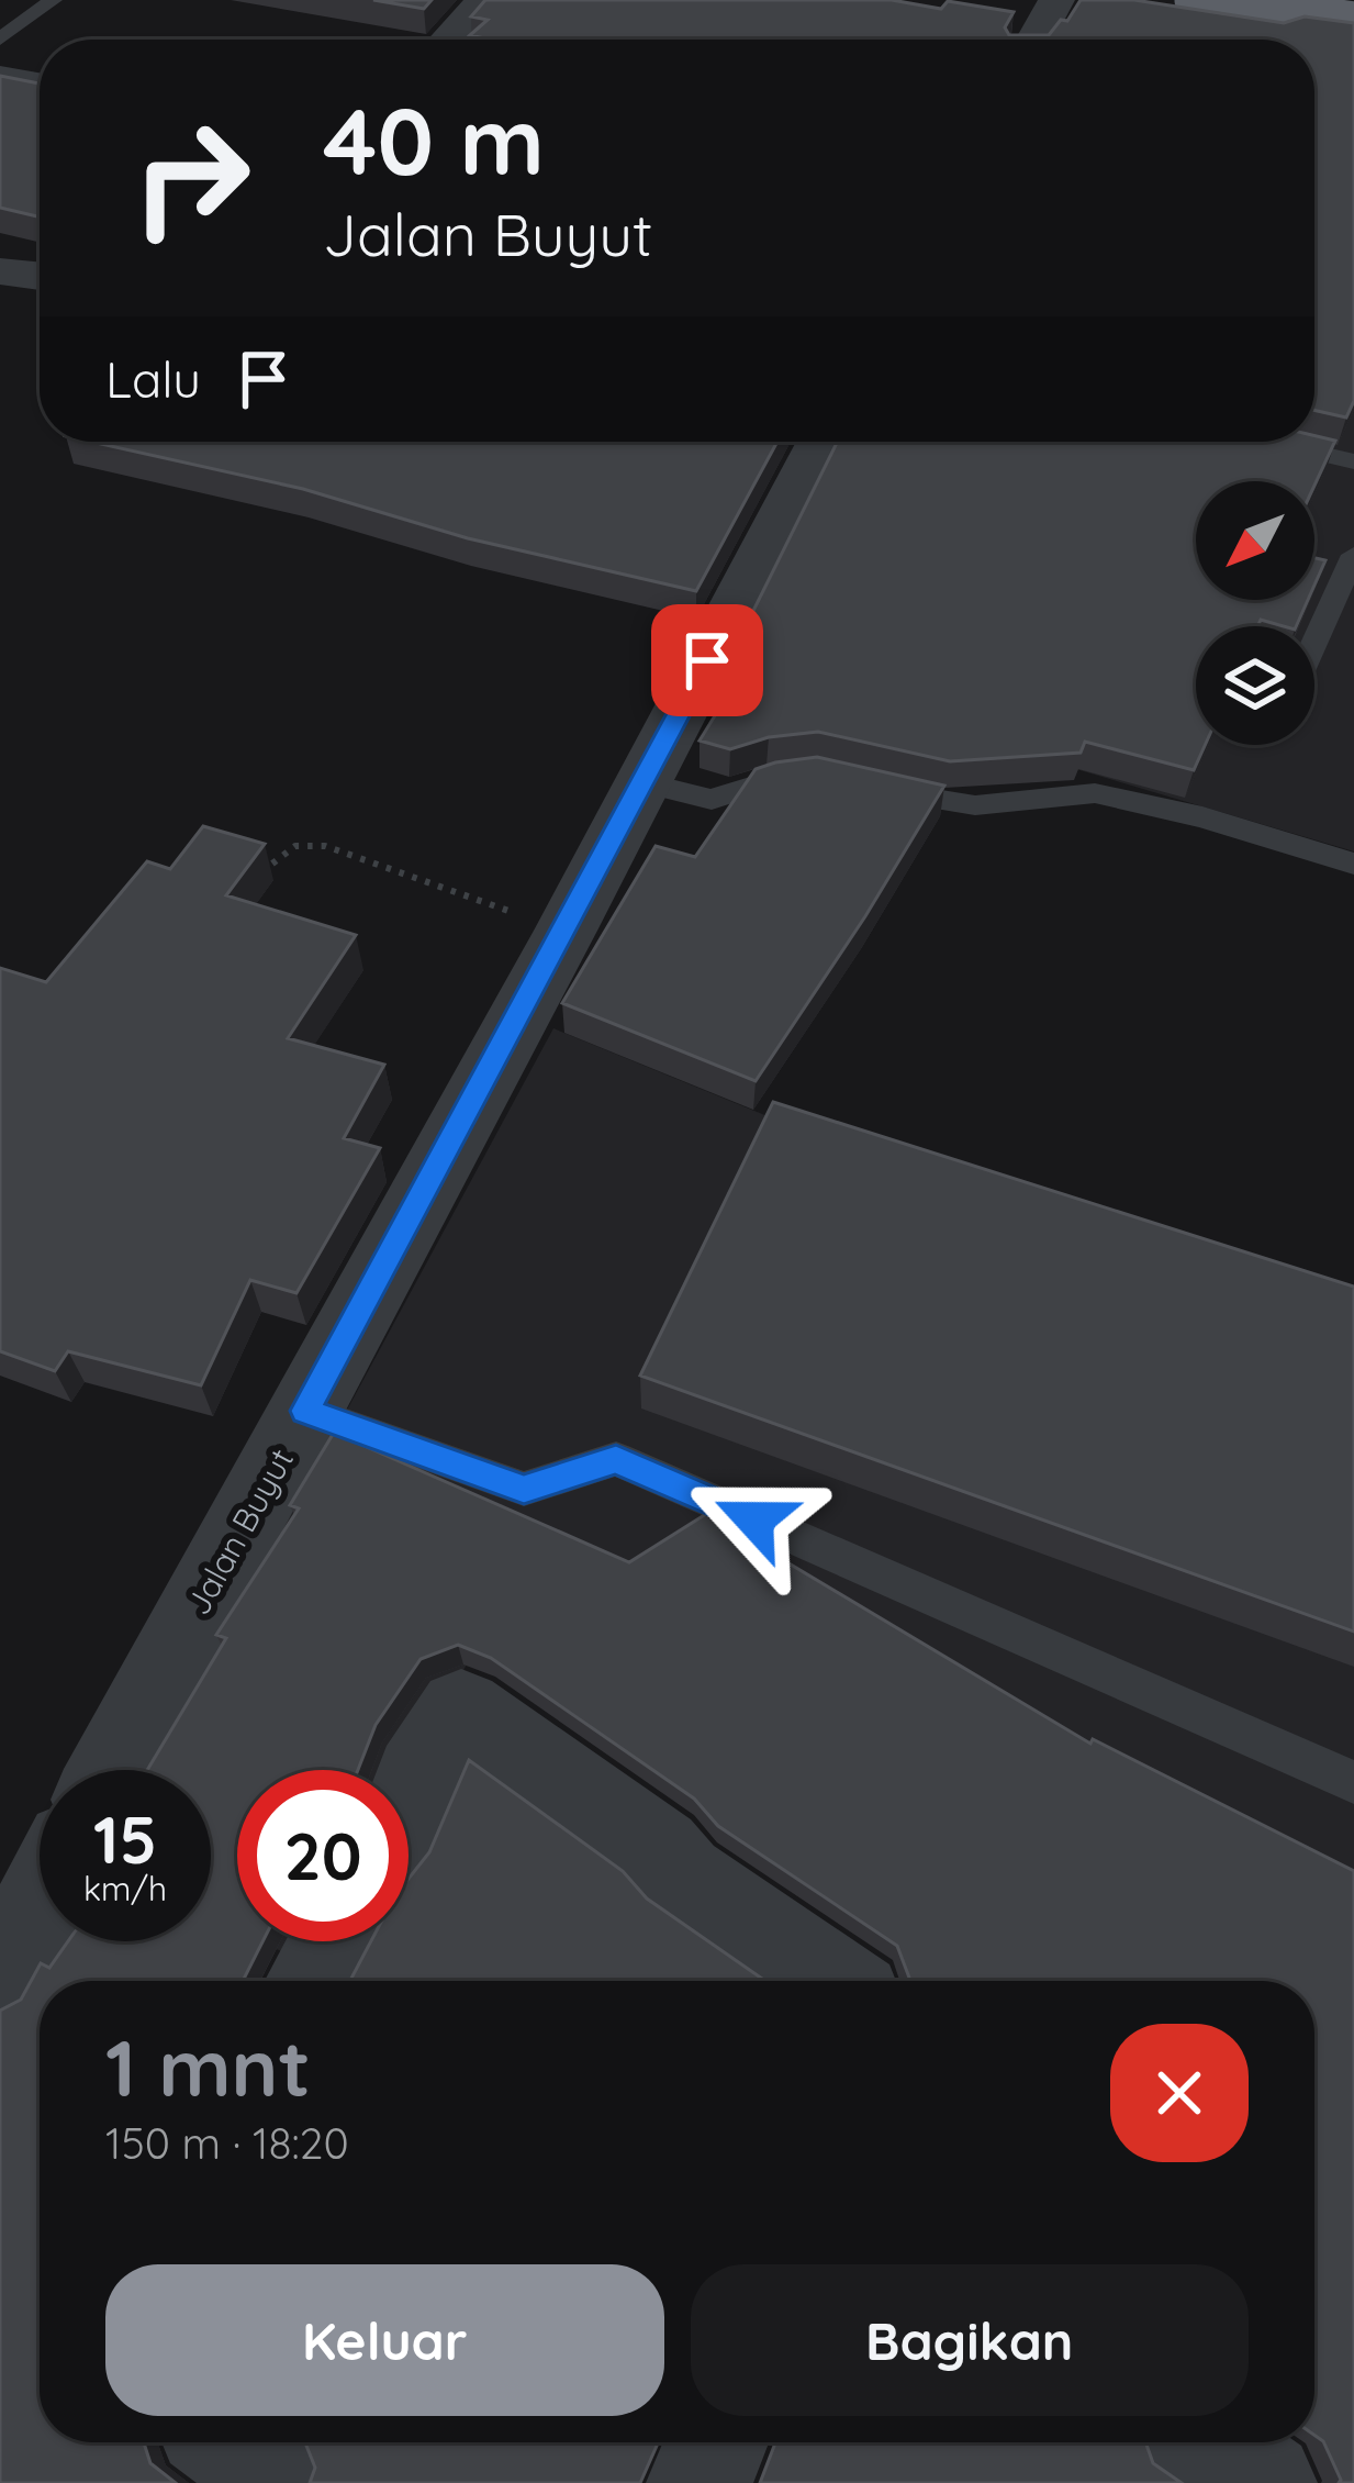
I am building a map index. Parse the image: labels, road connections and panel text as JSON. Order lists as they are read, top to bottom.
{
  "streets": {
    "street": ["Jalan Buyut"]
  },
  "north": "bottom left",
  "page": {
    "turn": ["40 m", "Jalan Buyut"],
    "then": "Lalu",
    "speed": "15 km/h",
    "limit": "20",
    "heading": ["1 mnt", "150 m · 18:20"],
    "buttons": ["Keluar", "Bagikan"]
  }
}
